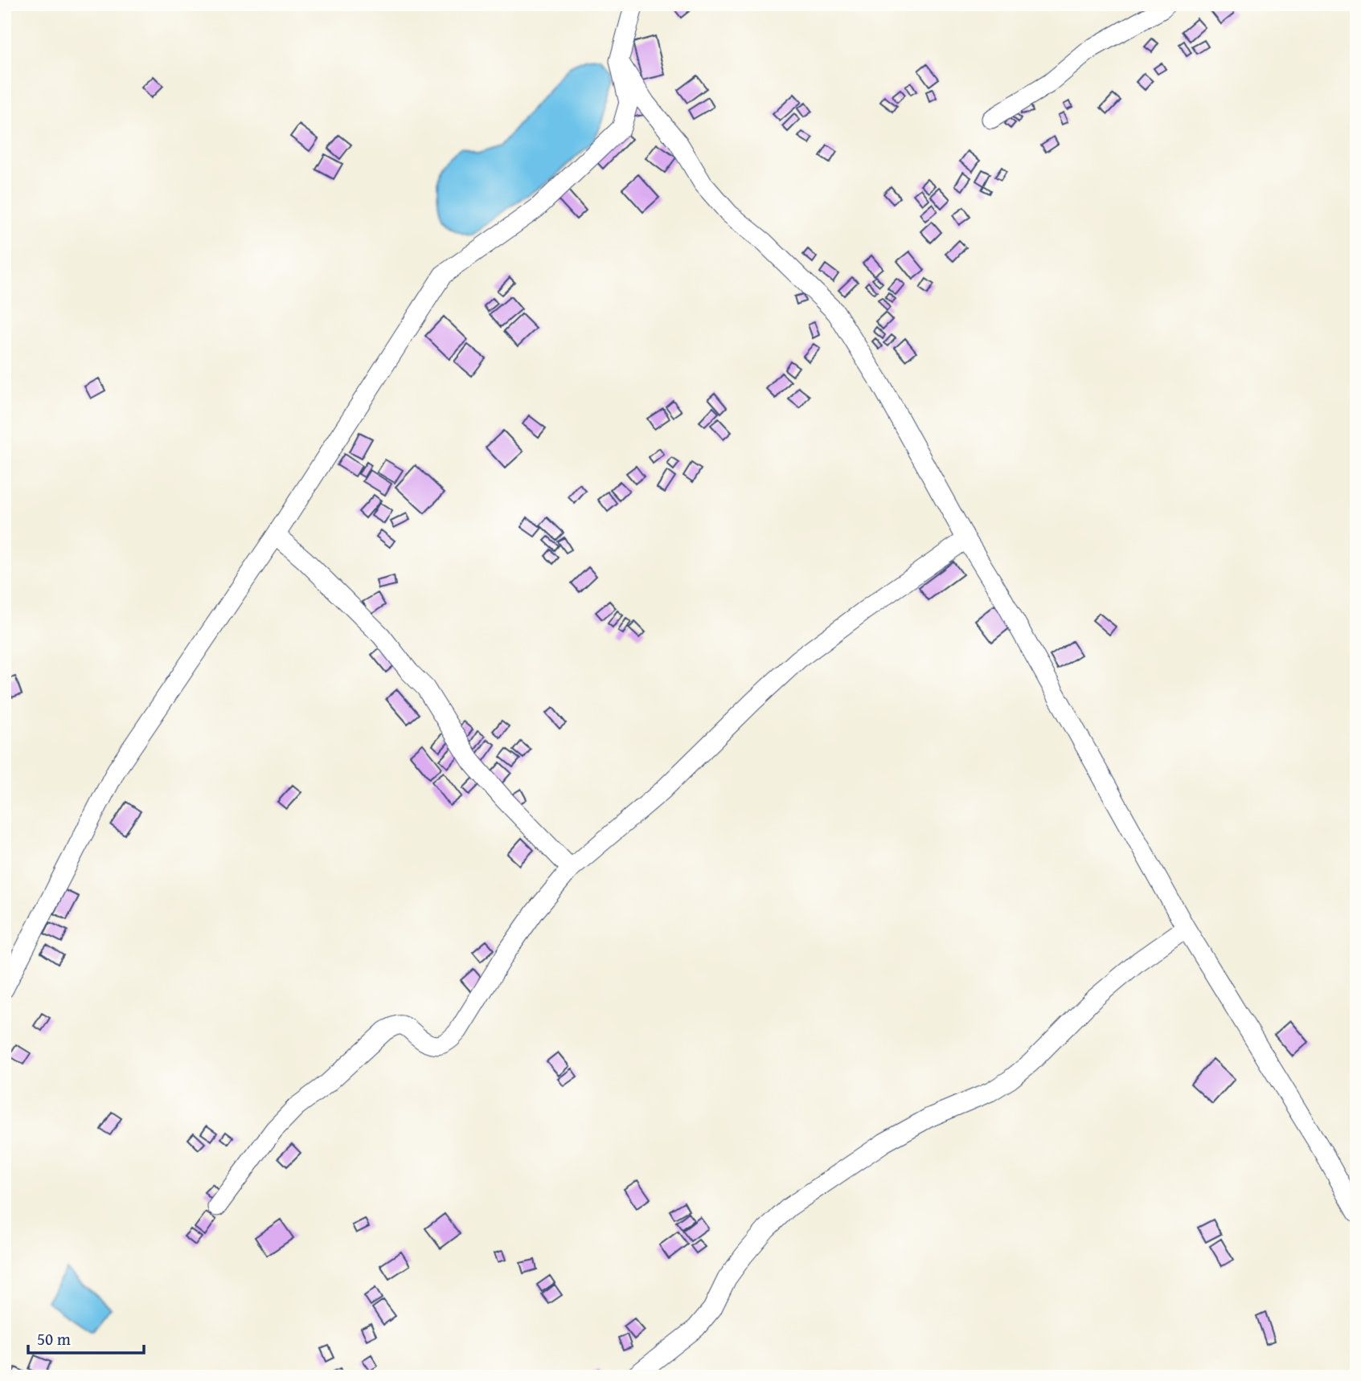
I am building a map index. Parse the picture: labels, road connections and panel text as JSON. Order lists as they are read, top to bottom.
{
  "scale_bar": "50 m"
}
